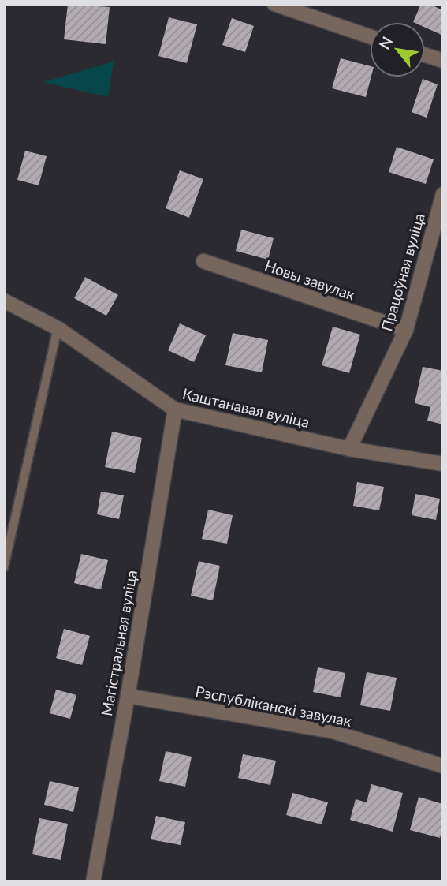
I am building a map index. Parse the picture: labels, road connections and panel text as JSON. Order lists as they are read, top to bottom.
{
  "streets": {
    "street": [
      "Працоўная вуліца",
      "Новы завулак",
      "Каштанавая вуліца",
      "Магістральная вуліца",
      "Рэспубліканскі завулак"
    ]
  },
  "crossings": [
    ["Працоўная вуліца", "Новы завулак"],
    ["Працоўная вуліца", "Каштанавая вуліца"],
    ["Каштанавая вуліца", "Магістральная вуліца"],
    ["Магістральная вуліца", "Рэспубліканскі завулак"]
  ],
  "north": "top left"
}
